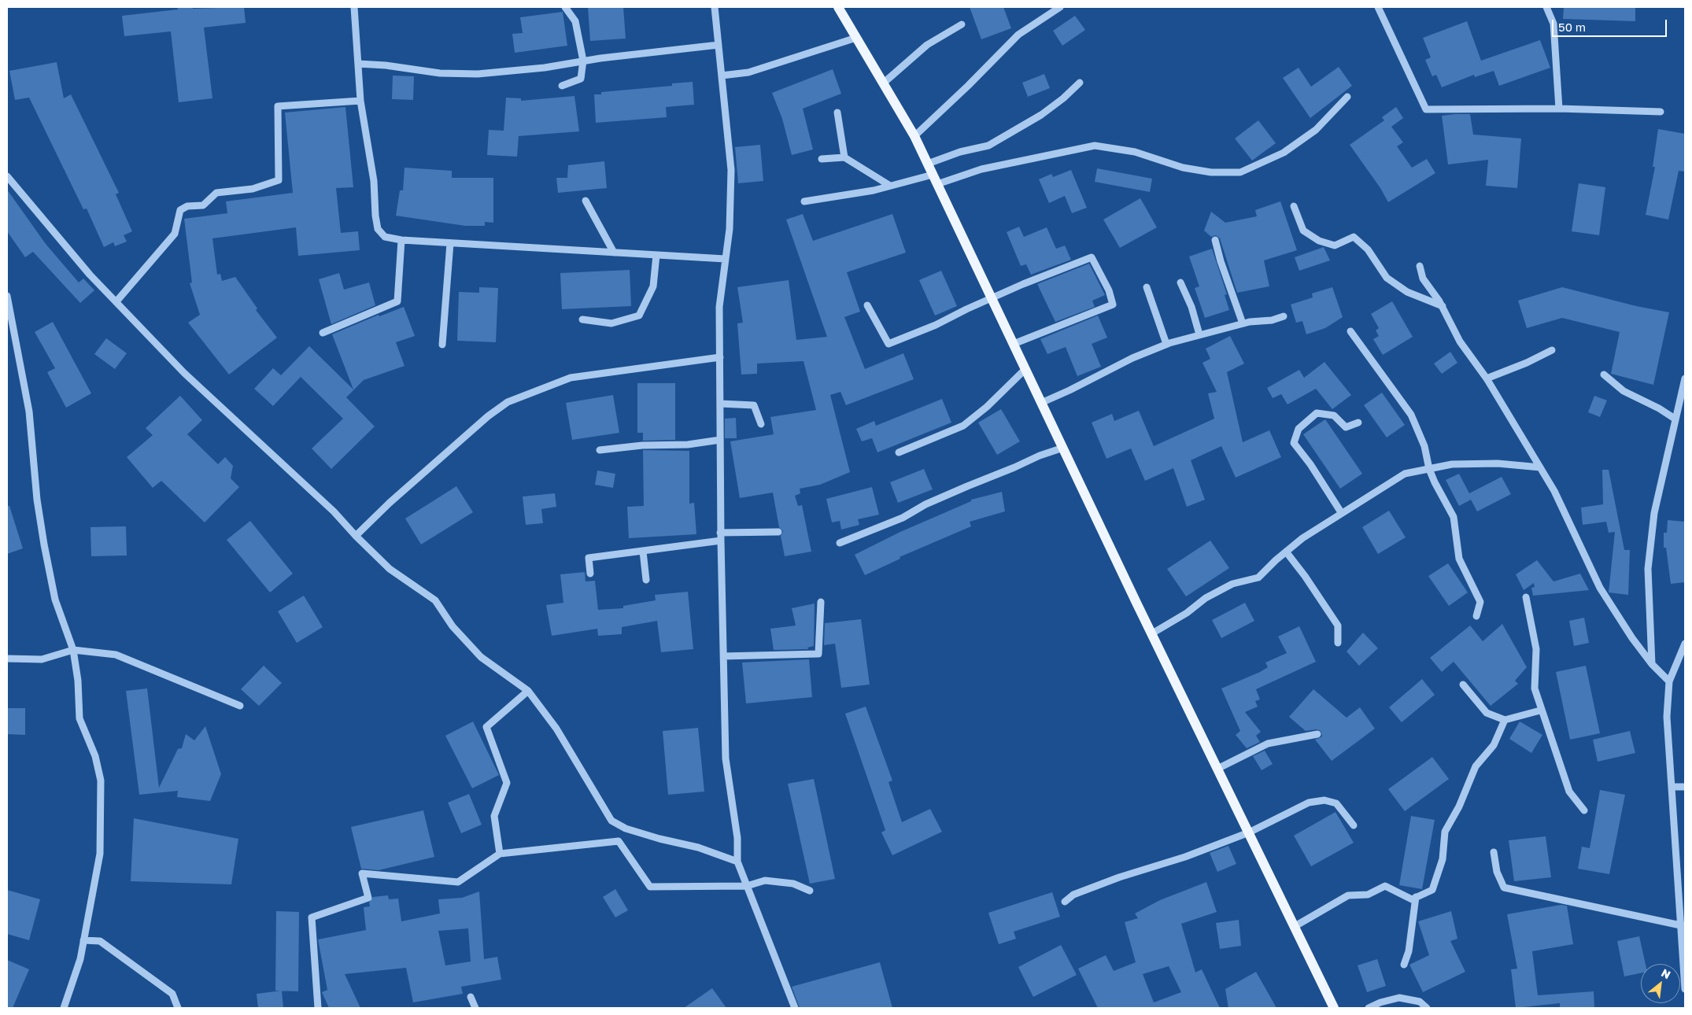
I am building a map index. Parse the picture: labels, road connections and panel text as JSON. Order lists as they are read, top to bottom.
{
  "scale_bar": "50 m",
  "north": "top right"
}
